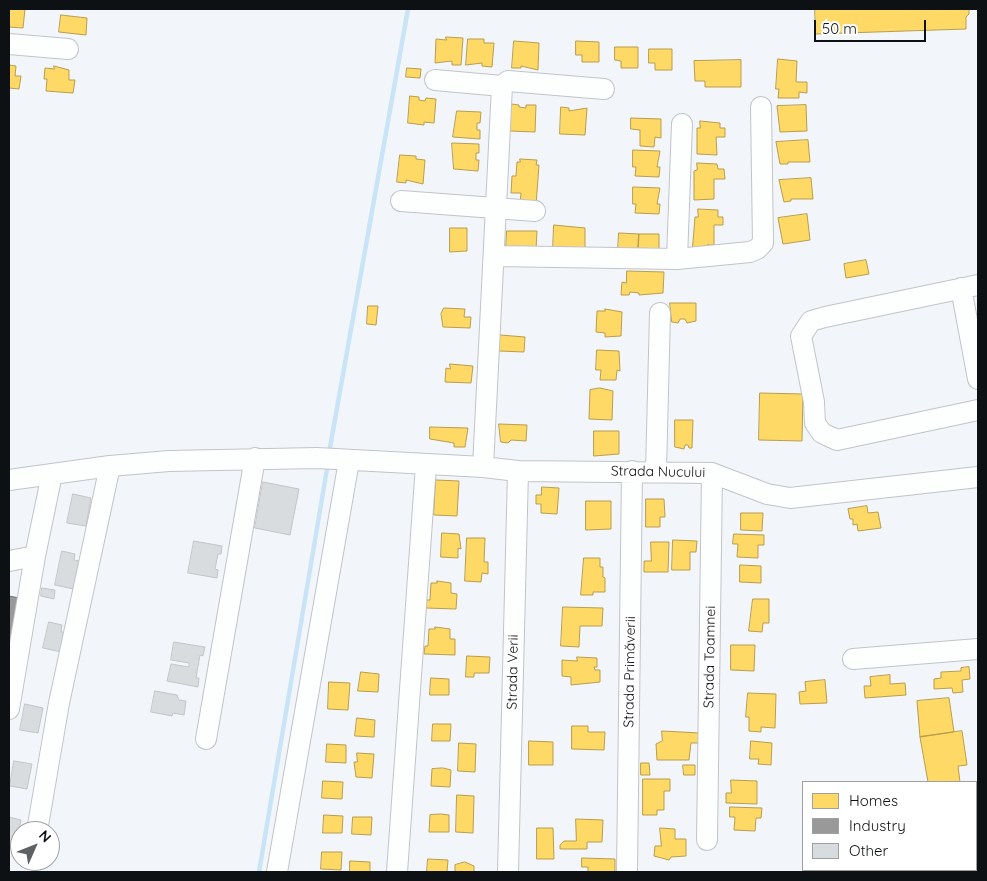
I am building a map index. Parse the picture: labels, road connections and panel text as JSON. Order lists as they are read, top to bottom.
{
  "streets": {
    "street": [
      "Strada Nucului",
      "Strada Toamnei",
      "Strada Verii",
      "Strada Primăverii"
    ]
  },
  "crossings": [
    ["Strada Nucului", "Strada Toamnei"],
    ["Strada Nucului", "Strada Verii"],
    ["Strada Nucului", "Strada Primăverii"]
  ],
  "legend": ["Homes", "Industry", "Other"],
  "scale_bar": "50 m",
  "north": "top right"
}
